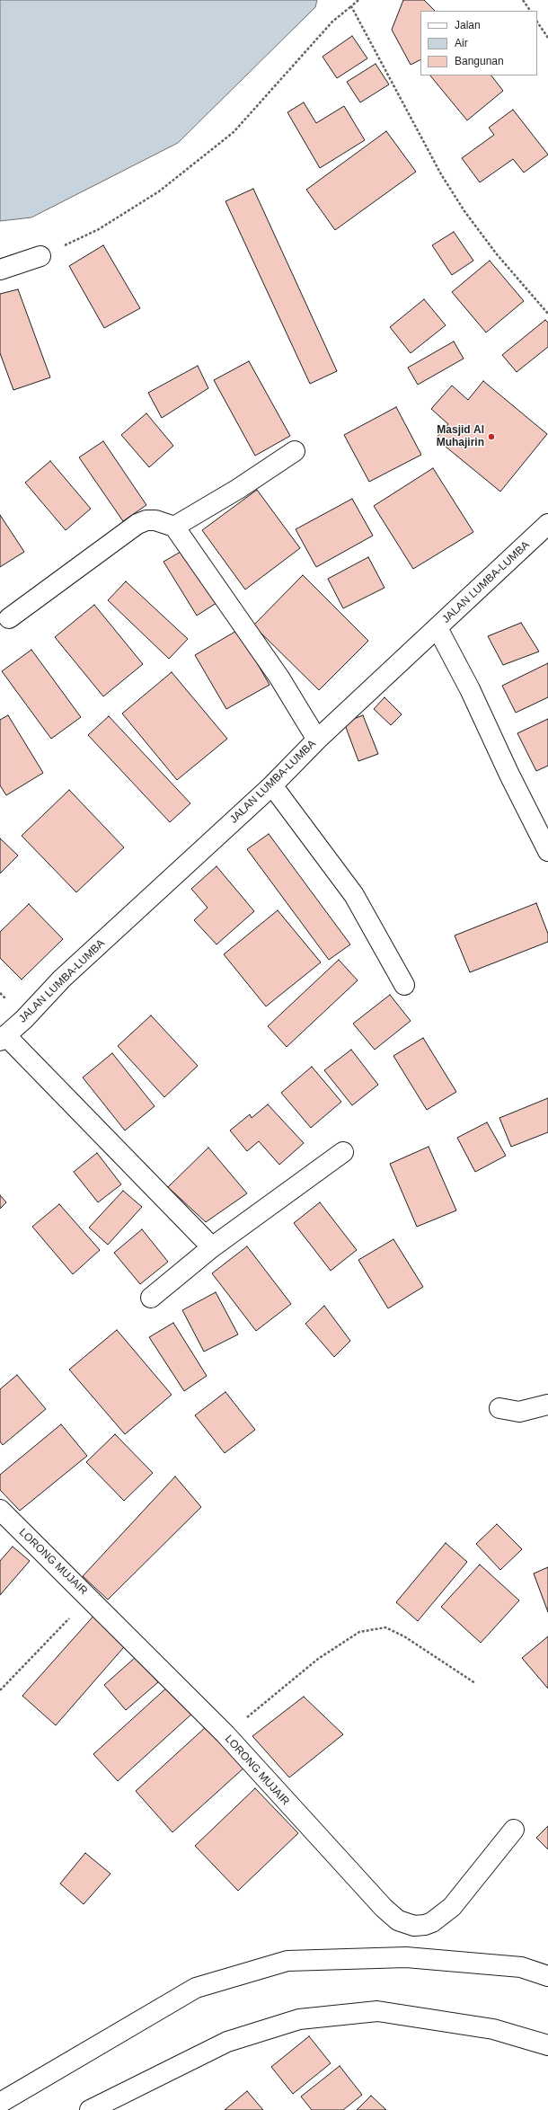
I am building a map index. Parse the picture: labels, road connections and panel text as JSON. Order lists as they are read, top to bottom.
{
  "streets": {
    "street": ["JALAN LUMBA-LUMBA", "LORONG MUJAIR"]
  },
  "places": ["Masjid Al Muhajirin"],
  "legend": ["Jalan", "Air", "Bangunan"]
}
